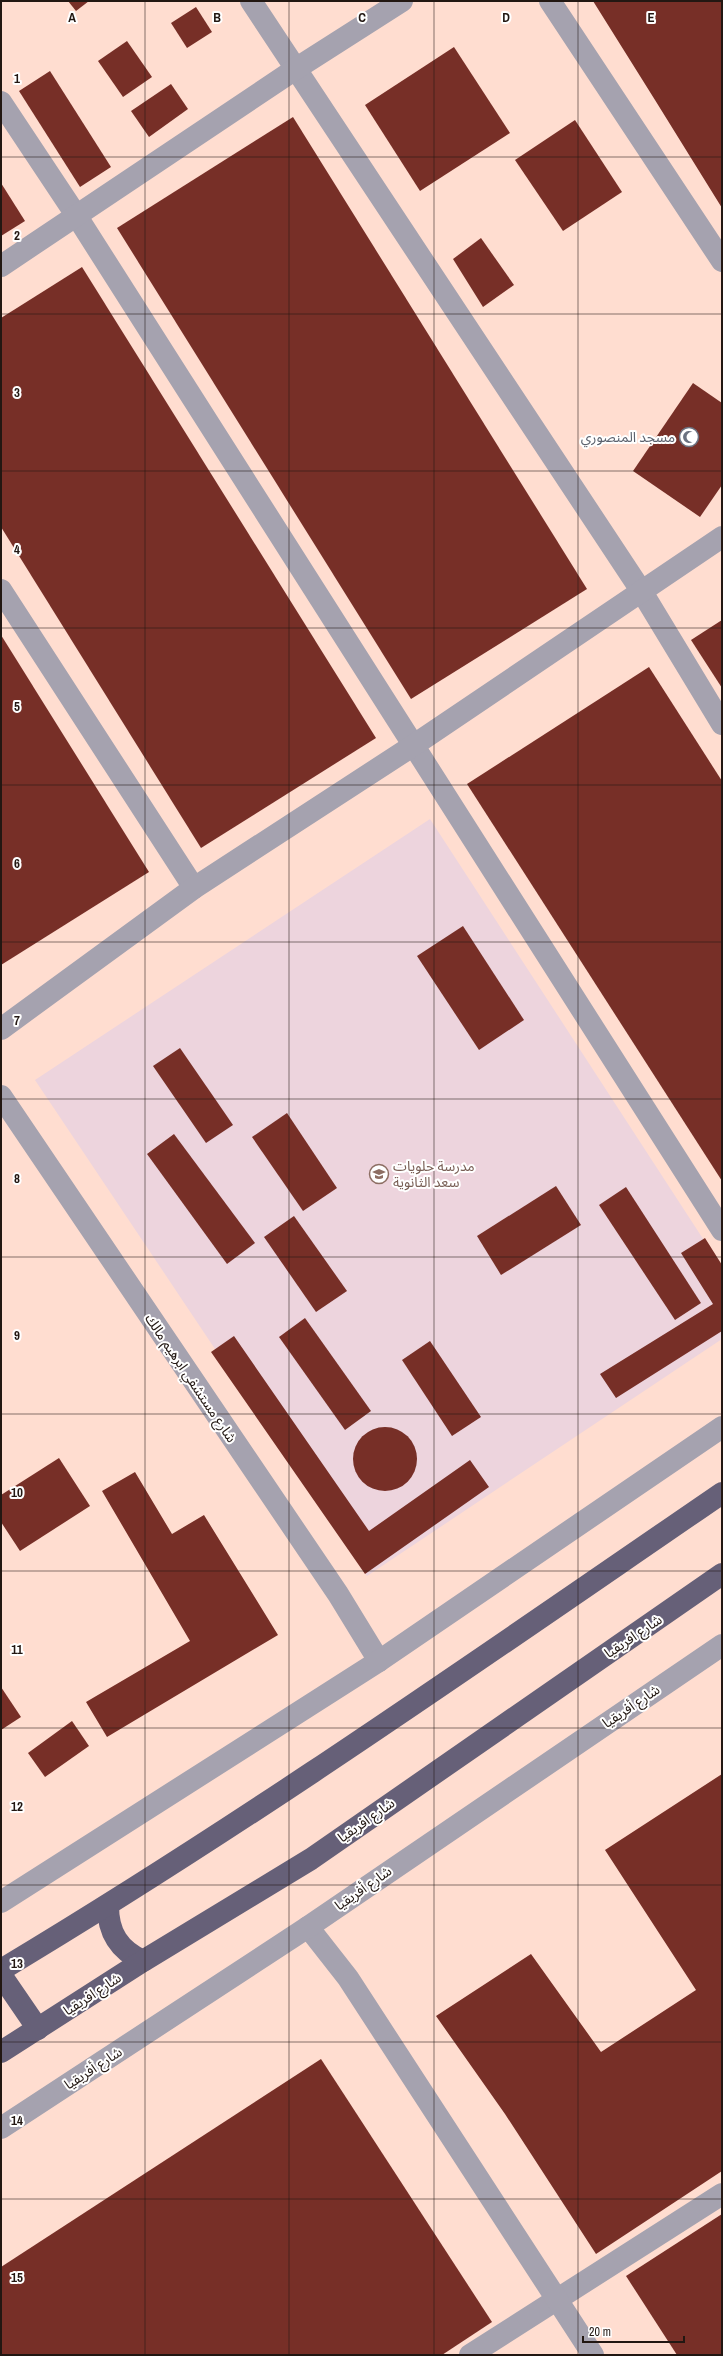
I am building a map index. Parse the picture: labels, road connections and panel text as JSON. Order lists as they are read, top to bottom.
{
  "streets": {
    "highway": ["شارع افريقيا"],
    "street": ["شارع مستشفي ابرهيم مالك", "شارع أفريقيا"]
  },
  "places": {
    "mosque": ["مسجد المنصوري"],
    "school or university": ["مدرسة حلويات سعد الثانوية"]
  },
  "scale_bar": "20 m",
  "grid": {
    "columns": [
      "A",
      "B",
      "C",
      "D",
      "E"
    ],
    "rows": [
      "1",
      "2",
      "3",
      "4",
      "5",
      "6",
      "7",
      "8",
      "9",
      "10",
      "11",
      "12",
      "13",
      "14",
      "15"
    ]
  }
}
